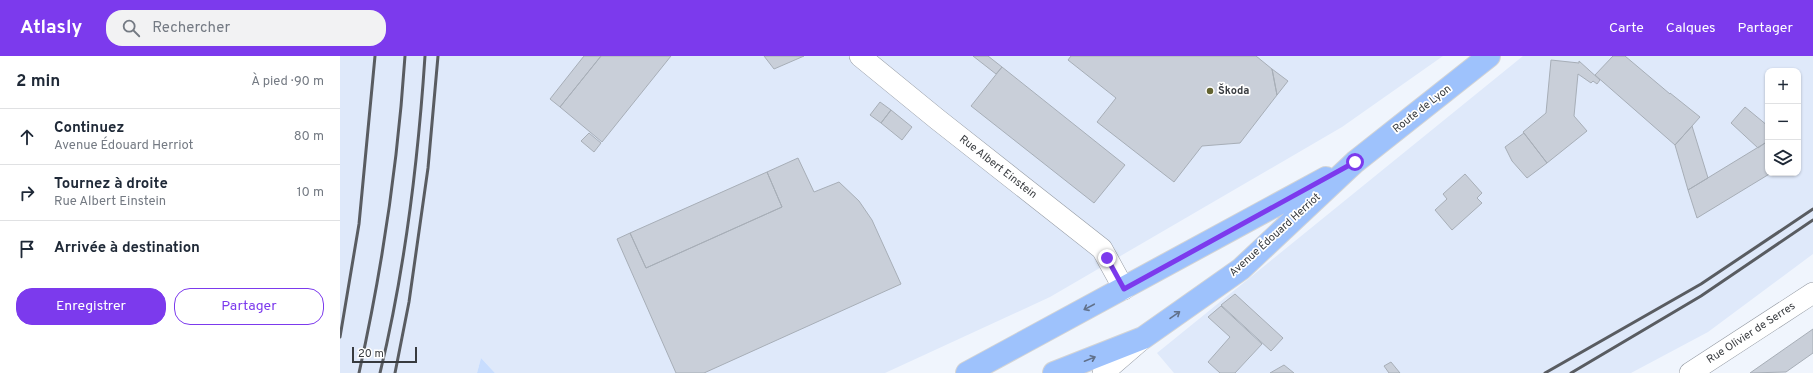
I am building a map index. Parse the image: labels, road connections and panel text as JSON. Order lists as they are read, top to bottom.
{
  "streets": {
    "main road": ["Route de Lyon", "Avenue Édouard Herriot"],
    "street": ["Rue Albert Einstein", "Rue Olivier de Serres"]
  },
  "crossings": [
    ["Route de Lyon", "Avenue Édouard Herriot"],
    ["Rue Albert Einstein", "Avenue Édouard Herriot"]
  ],
  "places": ["Škoda"],
  "scale_bar": "20 m",
  "page": {
    "header": "Atlasly",
    "search": "Rechercher",
    "nav": ["Carte", "Calques", "Partager"],
    "heading": ["2 min", "À pied · 90 m"],
    "map_buttons": ["+", "−"],
    "list": [
      ["Continuez", "Avenue Édouard Herriot", "80 m"],
      ["Tournez à droite", "Rue Albert Einstein", "10 m"],
      "Arrivée à destination"
    ],
    "buttons": ["Enregistrer", "Partager"],
    "scale": "20 m"
  }
}
